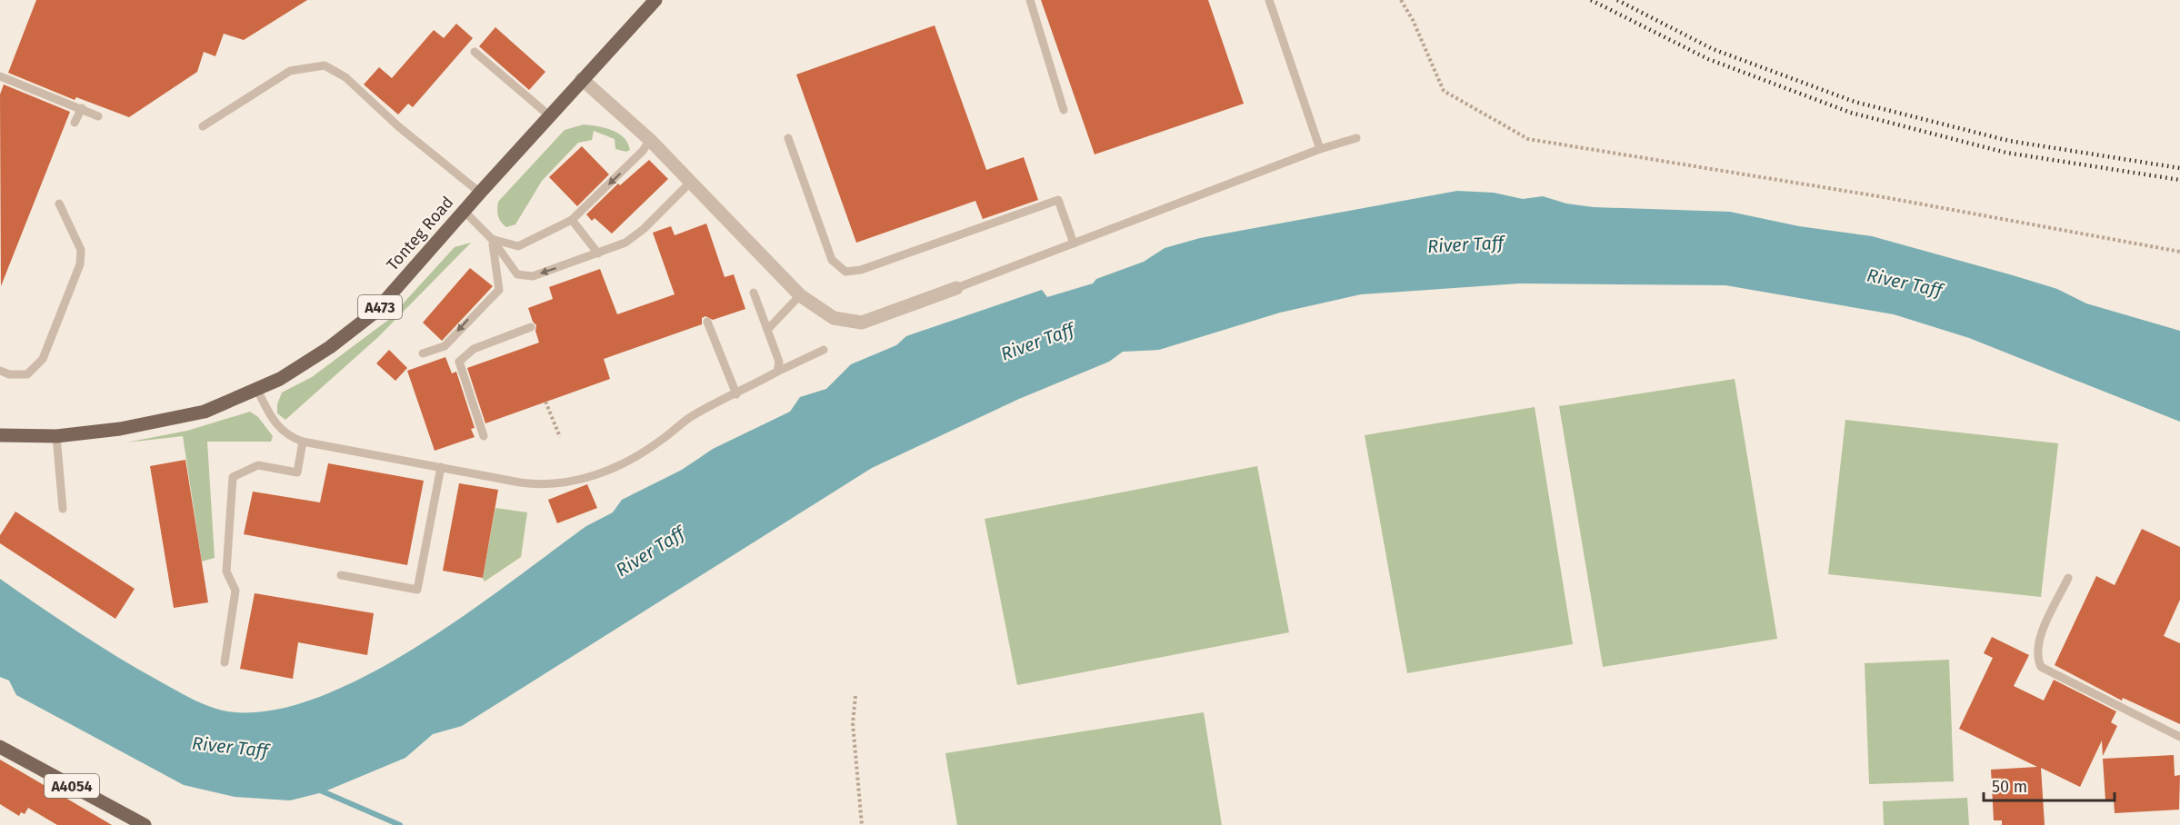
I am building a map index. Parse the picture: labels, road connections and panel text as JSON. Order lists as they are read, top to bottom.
{
  "streets": {
    "main road": ["Tonteg Road", "A473", "A4054"]
  },
  "water": ["River Taff"],
  "scale_bar": "50 m"
}
